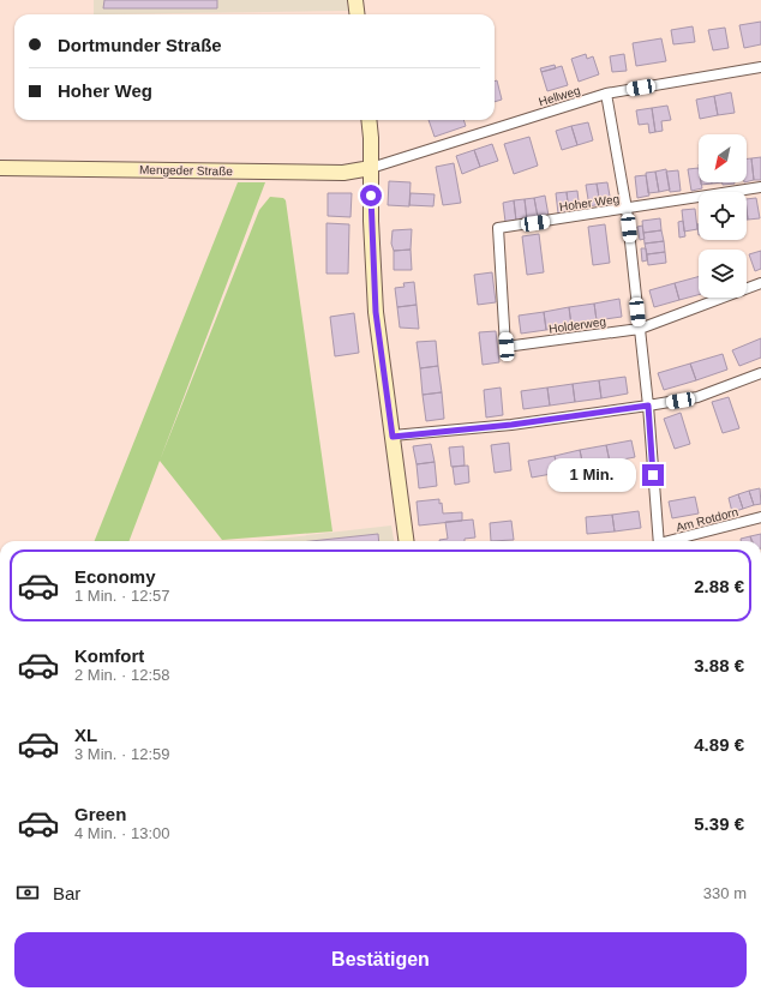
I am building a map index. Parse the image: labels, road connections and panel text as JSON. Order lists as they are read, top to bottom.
{
  "streets": {
    "main road": ["Mengeder Straße"],
    "street": [
      "Hellweg",
      "Hoher Weg",
      "Holderweg",
      "Am Rotdorn"
    ]
  },
  "crossings": [
    ["Hellweg", "Mengeder Straße"],
    ["Hellweg", "Hoher Weg"],
    ["Hoher Weg", "Holderweg"]
  ],
  "north": "bottom left",
  "page": {
    "banner": ["Dortmunder Straße", "Hoher Weg"],
    "bubble": "1 Min.",
    "list": [
      {
        "name": "Economy",
        "note": "1 Min. · 12:57",
        "value": "2.88 €"
      },
      {
        "name": "Komfort",
        "note": "2 Min. · 12:58",
        "value": "3.88 €"
      },
      {
        "name": "XL",
        "note": "3 Min. · 12:59",
        "value": "4.89 €"
      },
      {
        "name": "Green",
        "note": "4 Min. · 13:00",
        "value": "5.39 €"
      }
    ],
    "pay": ["Bar", "330 m"],
    "buttons": "Bestätigen"
  }
}
